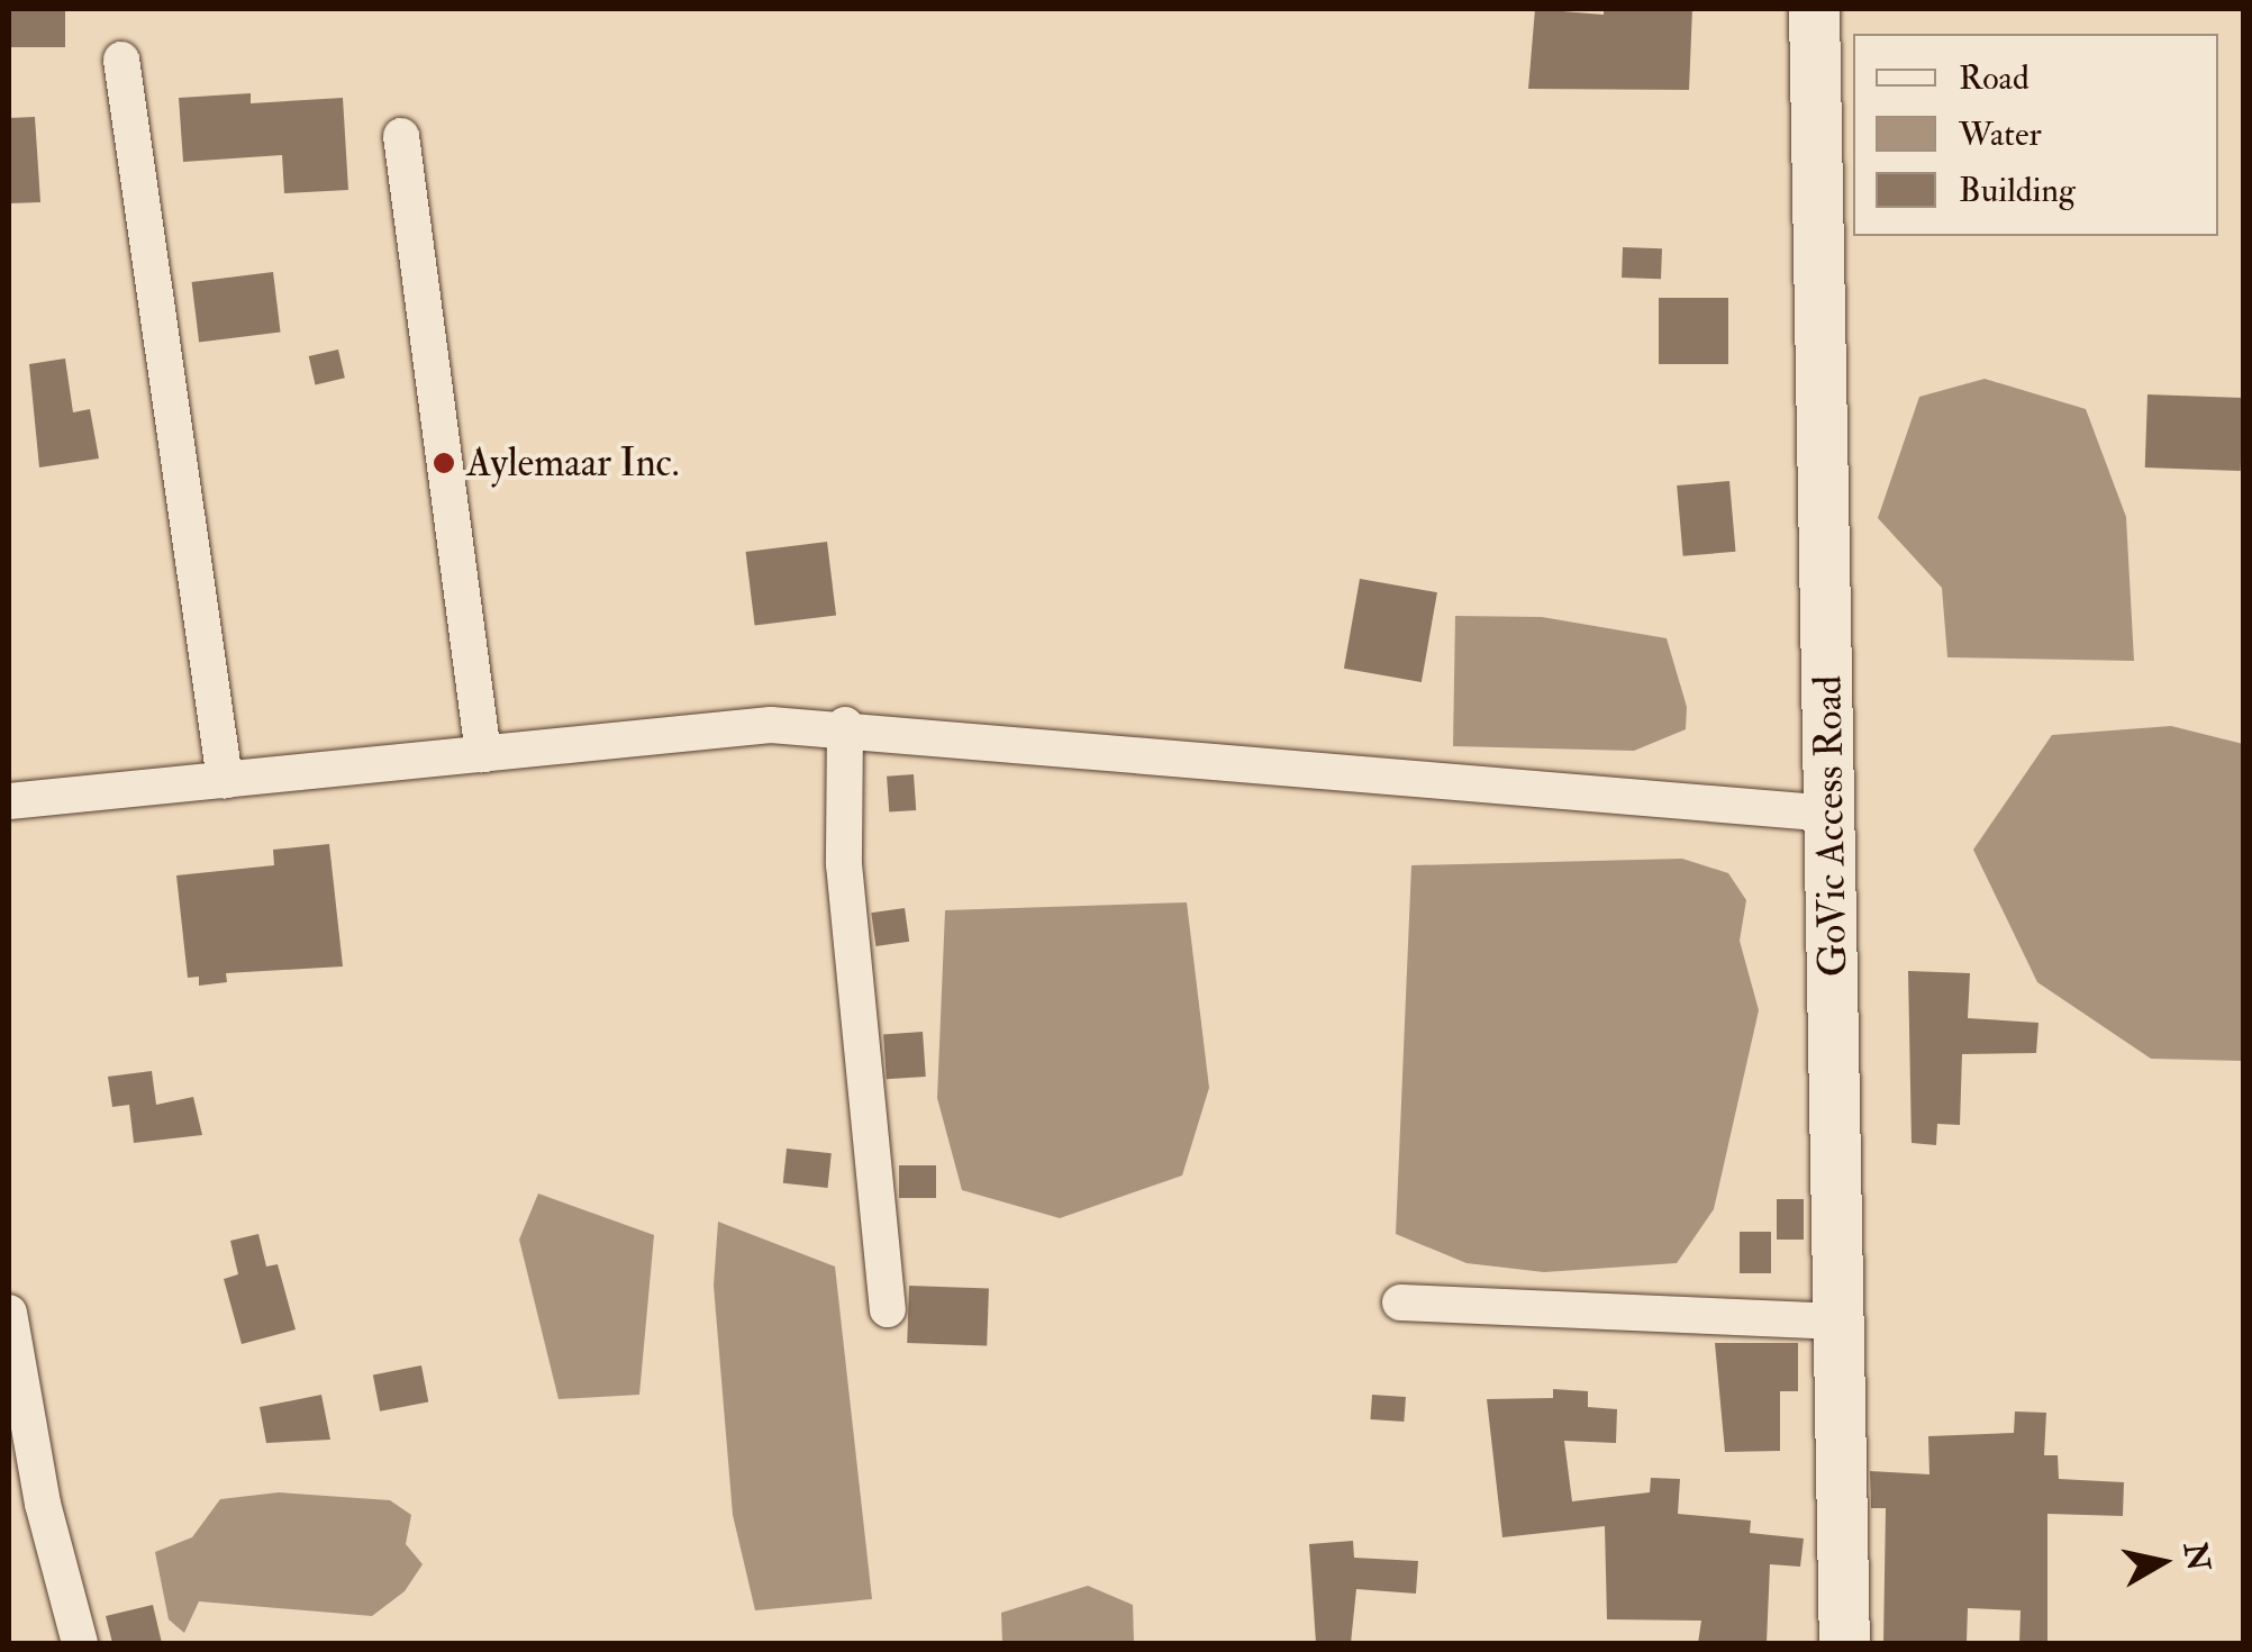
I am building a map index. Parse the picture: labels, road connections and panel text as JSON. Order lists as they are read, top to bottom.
{
  "streets": {
    "main road": ["GoVic Access Road"]
  },
  "places": ["Aylemaar Inc."],
  "legend": ["Road", "Water", "Building"],
  "north": "right"
}
